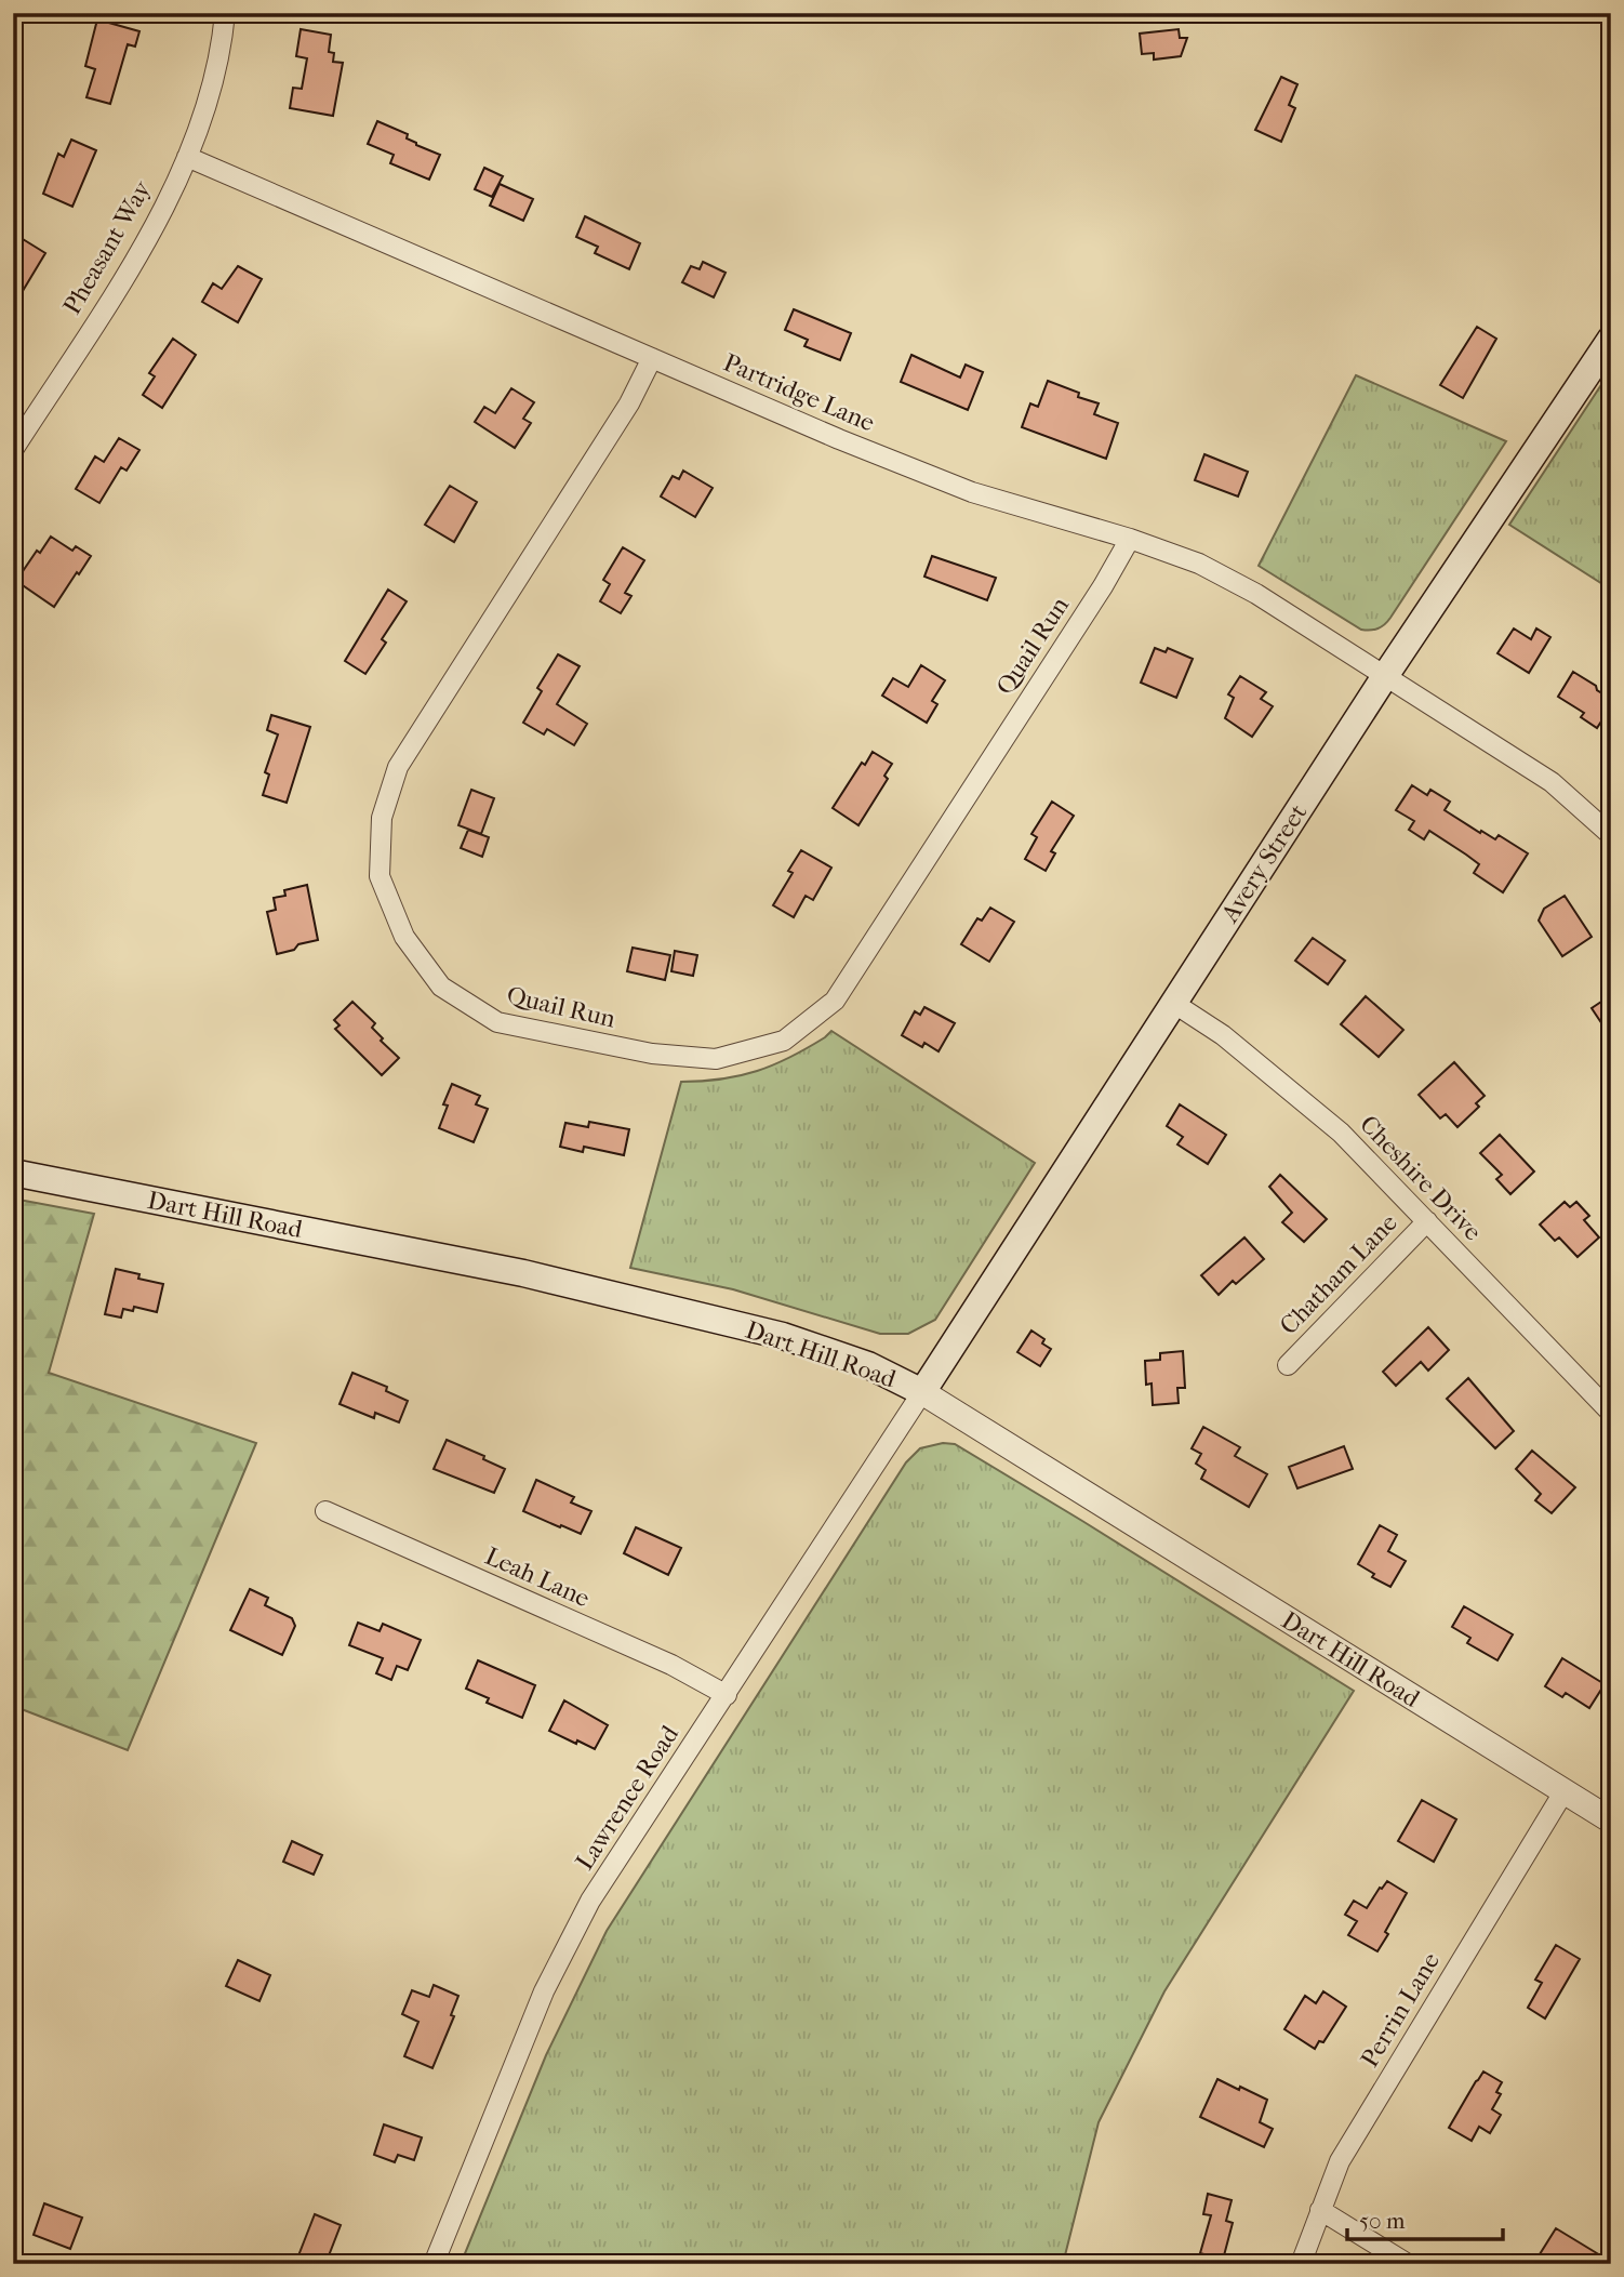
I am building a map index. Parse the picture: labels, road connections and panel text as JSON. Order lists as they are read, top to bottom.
{
  "streets": {
    "main road": ["Avery Street", "Dart Hill Road"],
    "street": [
      "Pheasant Way",
      "Partridge Lane",
      "Quail Run",
      "Cheshire Drive",
      "Chatham Lane",
      "Leah Lane",
      "Lawrence Road",
      "Perrin Lane"
    ]
  },
  "crossings": [
    ["Pheasant Way", "Partridge Lane"],
    ["Partridge Lane", "Quail Run"],
    ["Partridge Lane", "Avery Street"],
    ["Avery Street", "Cheshire Drive"],
    ["Avery Street", "Dart Hill Road"],
    ["Avery Street", "Lawrence Road"],
    ["Cheshire Drive", "Chatham Lane"],
    ["Dart Hill Road", "Lawrence Road"],
    ["Dart Hill Road", "Perrin Lane"],
    ["Leah Lane", "Lawrence Road"]
  ],
  "scale_bar": "50 m"
}
